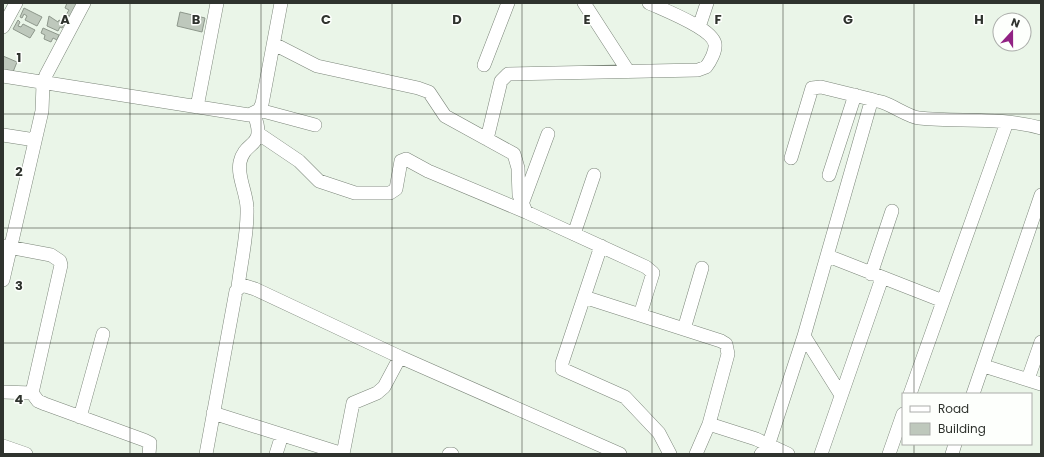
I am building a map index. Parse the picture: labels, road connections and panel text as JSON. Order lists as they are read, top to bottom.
{
  "legend": ["Road", "Building"],
  "north": "top",
  "grid": {
    "columns": [
      "A",
      "B",
      "C",
      "D",
      "E",
      "F",
      "G",
      "H"
    ],
    "rows": [
      "1",
      "2",
      "3",
      "4"
    ]
  }
}
